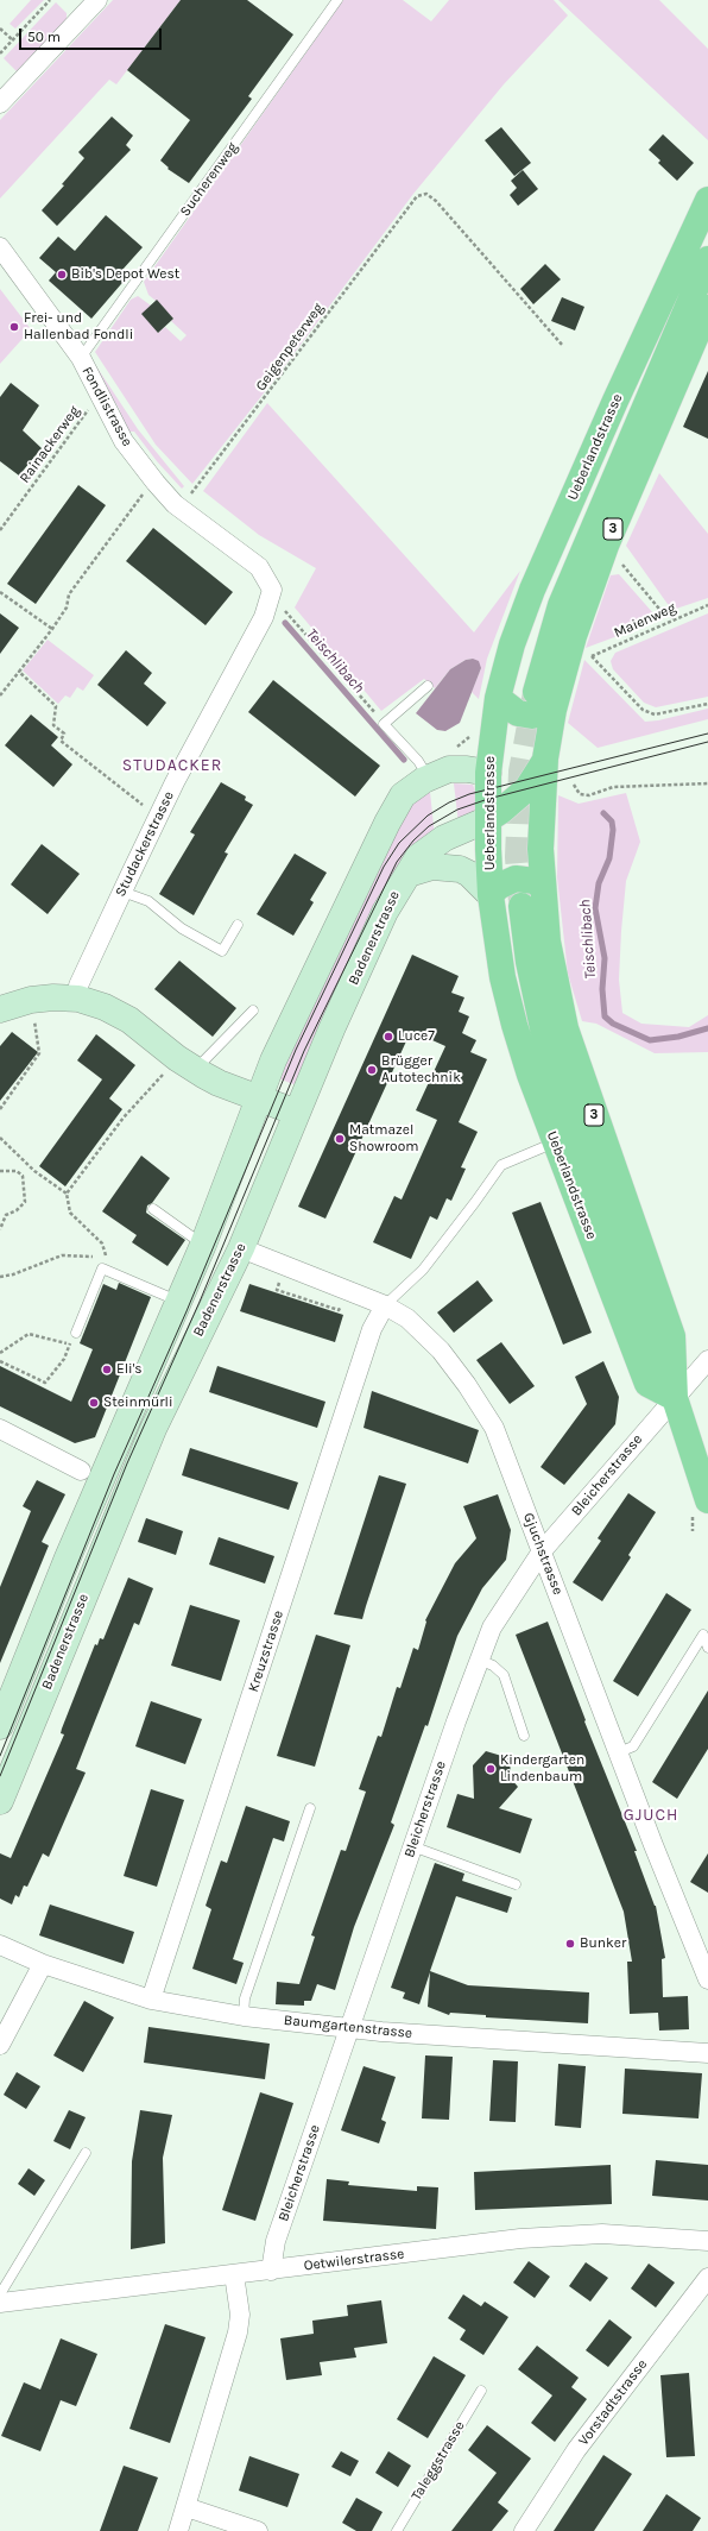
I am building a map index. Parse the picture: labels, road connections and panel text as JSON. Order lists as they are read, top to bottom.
{
  "streets": {
    "main road": ["Ueberlandstrasse", "3", "Badenerstrasse"],
    "street": [
      "Fondlistrasse",
      "Studackerstrasse",
      "Bleicherstrasse",
      "Gjuchstrasse",
      "Kreuzstrasse",
      "Baumgartenstrasse",
      "Oetwilerstrasse",
      "Vorstadtstrasse"
    ],
    "lane": ["Sucherenweg", "Taleggstrasse"],
    "path": ["Geigenpeterweg", "Rainackerweg", "Maienweg"]
  },
  "crossings": [
    ["Sucherenweg", "Fondlistrasse"],
    ["Geigenpeterweg", "Fondlistrasse"],
    ["Fondlistrasse", "Rainackerweg"],
    ["Fondlistrasse", "Studackerstrasse"],
    ["Ueberlandstrasse", "Badenerstrasse"],
    ["Ueberlandstrasse", "Bleicherstrasse"],
    ["Badenerstrasse", "Gjuchstrasse"],
    ["Bleicherstrasse", "Gjuchstrasse"],
    ["Bleicherstrasse", "Baumgartenstrasse"],
    ["Bleicherstrasse", "Oetwilerstrasse"],
    ["Gjuchstrasse", "Kreuzstrasse"],
    ["Kreuzstrasse", "Baumgartenstrasse"]
  ],
  "districts": ["STUDACKER", "GJUCH"],
  "water": ["Teischlibach"],
  "places": [
    "Bib's Depot West",
    "Frei- und Hallenbad Fondli",
    "Luce7",
    "Brügger Autotechnik",
    "Matmazel Showroom",
    "Eli's",
    "Steinmürli",
    "Kindergarten Lindenbaum",
    "Bunker"
  ],
  "scale_bar": "50 m"
}
